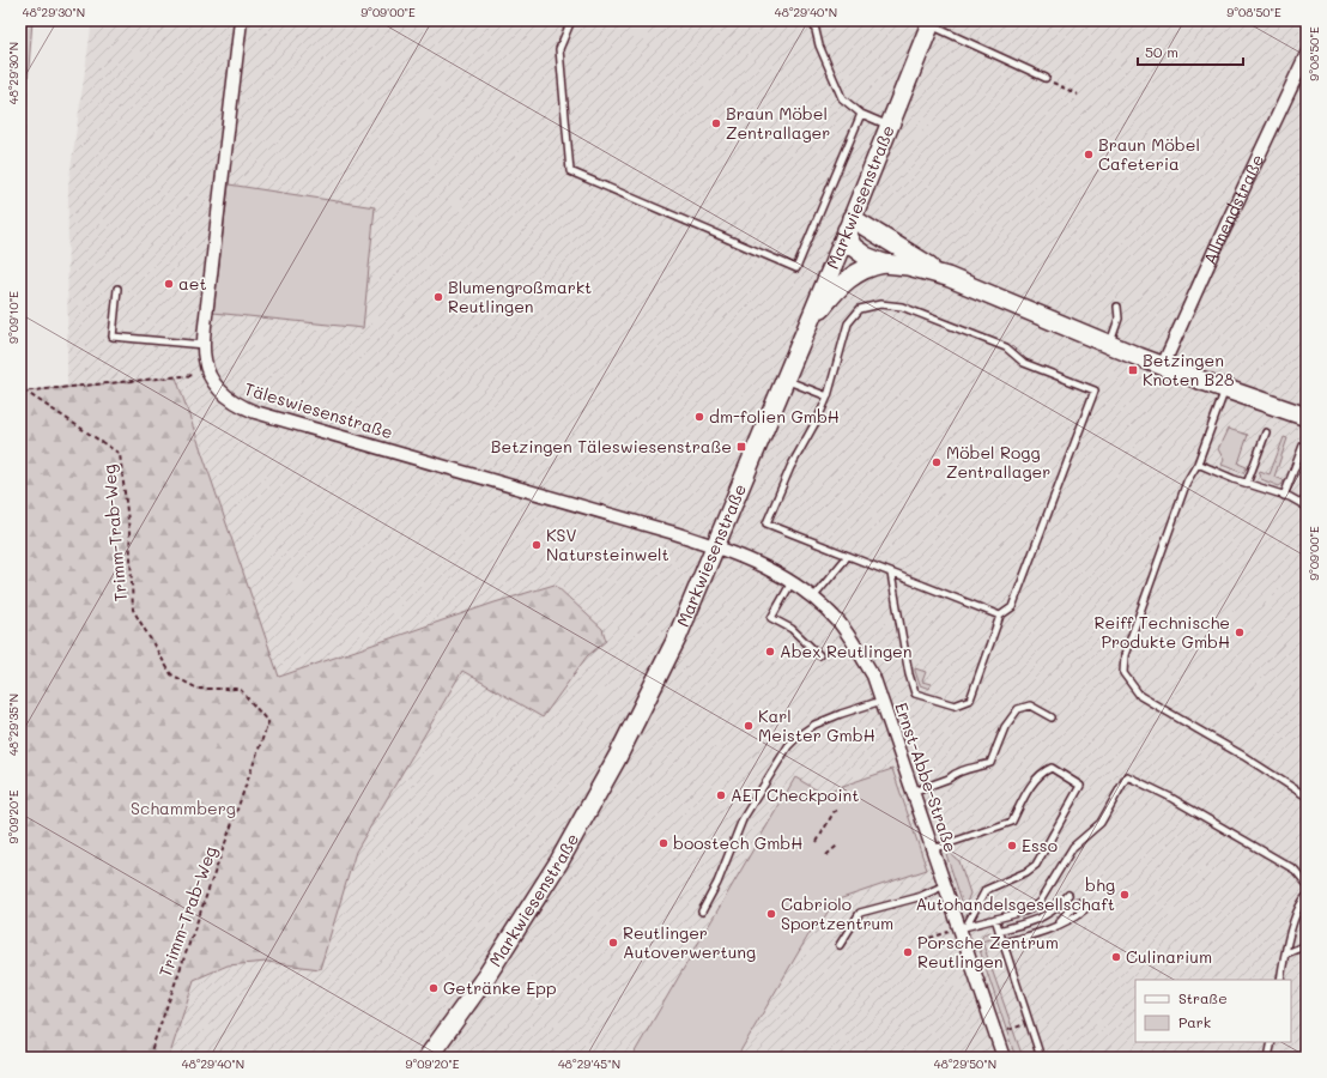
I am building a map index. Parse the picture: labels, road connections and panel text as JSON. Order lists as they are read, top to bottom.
{
  "streets": {
    "street": [
      "Markwiesenstraße",
      "Allmendstraße",
      "Täleswiesenstraße",
      "Ernst-Abbe-Straße"
    ],
    "path": ["Trimm-Trab-Weg"]
  },
  "crossings": [
    ["Markwiesenstraße", "Täleswiesenstraße"],
    ["Markwiesenstraße", "Ernst-Abbe-Straße"],
    ["Täleswiesenstraße", "Ernst-Abbe-Straße"]
  ],
  "parks": ["Schammberg"],
  "places": {
    "other": [
      "Braun Möbel Zentrallager",
      "Braun Möbel Cafeteria",
      "aet",
      "Blumengroßmarkt Reutlingen",
      "dm-folien GmbH",
      "Möbel Rogg Zentrallager",
      "KSV Natursteinwelt",
      "Reiff Technische Produkte GmbH",
      "Abex Reutlingen",
      "Karl Meister GmbH",
      "AET Checkpoint",
      "boostech GmbH",
      "Esso",
      "bhg Autohandelsgesellschaft",
      "Cabriolo Sportzentrum",
      "Reutlinger Autoverwertung",
      "Porsche Zentrum Reutlingen",
      "Culinarium",
      "Getränke Epp"
    ],
    "transit": ["Betzingen Knoten B28", "Betzingen Täleswiesenstraße"]
  },
  "legend": ["Straße", "Park"],
  "scale_bar": "50 m",
  "coordinates": [
    "48°29'30\"N",
    "9°09'00\"E",
    "48°29'40\"N",
    "9°08'50\"E",
    "9°09'10\"E",
    "48°29'35\"N",
    "9°09'20\"E",
    "48°29'45\"N",
    "48°29'50\"N"
  ]
}
